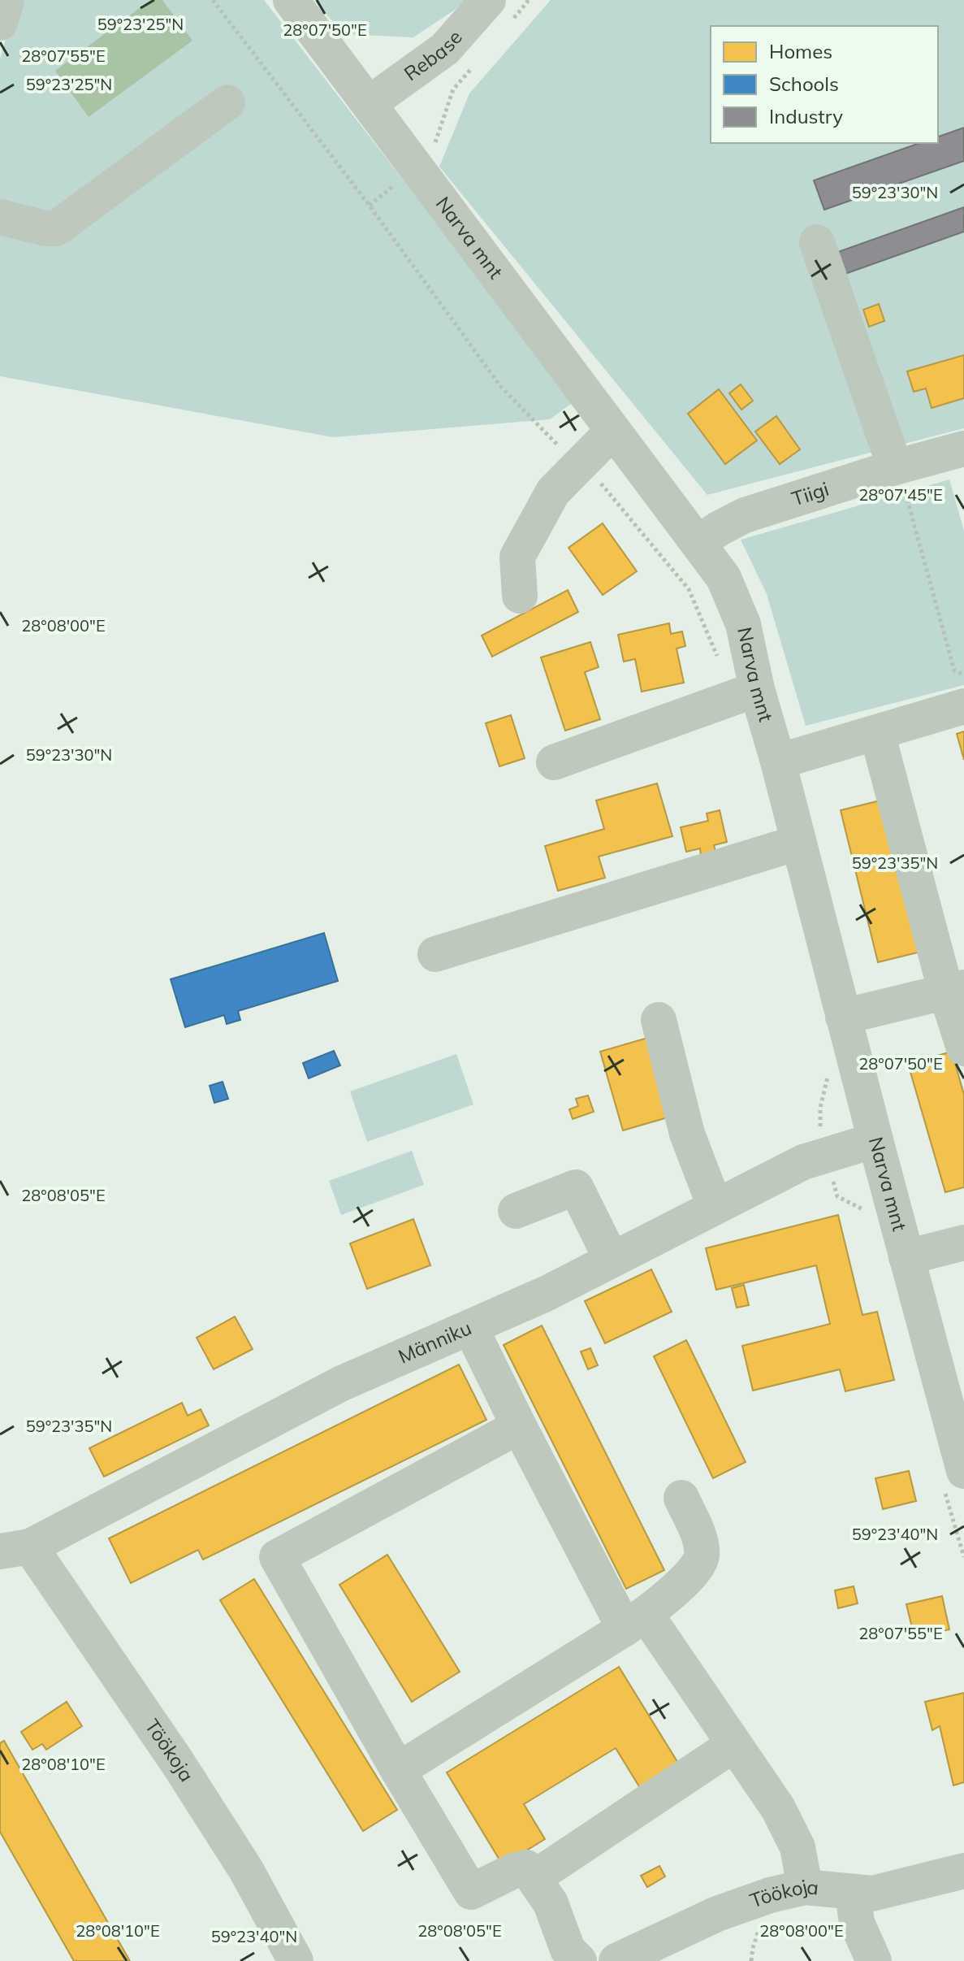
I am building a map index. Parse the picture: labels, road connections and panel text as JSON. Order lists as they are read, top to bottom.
{
  "streets": {
    "street": [
      "Rebase",
      "Narva mnt",
      "Tiigi",
      "Männiku",
      "Töökoja"
    ]
  },
  "crossings": [
    ["Rebase", "Narva mnt"],
    ["Narva mnt", "Tiigi"],
    ["Narva mnt", "Männiku"],
    ["Männiku", "Töökoja"]
  ],
  "legend": ["Homes", "Schools", "Industry"],
  "coordinates": [
    "59°23'25\"N",
    "28°07'50\"E",
    "28°07'55\"E",
    "59°23'30\"N",
    "28°07'45\"E",
    "28°08'00\"E",
    "59°23'35\"N",
    "28°08'05\"E",
    "59°23'40\"N",
    "28°08'10\"E"
  ]
}
